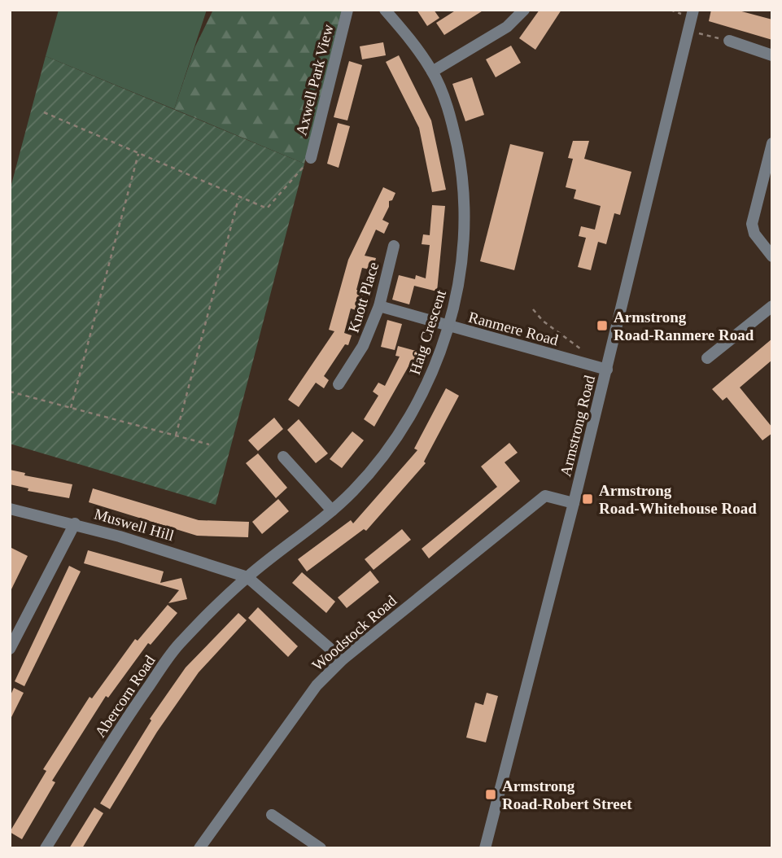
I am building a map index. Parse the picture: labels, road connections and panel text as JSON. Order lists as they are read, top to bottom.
{
  "streets": {
    "street": [
      "Axwell Park View",
      "Knott Place",
      "Ranmere Road",
      "Haig Crescent",
      "Armstrong Road",
      "Muswell Hill",
      "Woodstock Road",
      "Abercorn Road"
    ]
  },
  "crossings": [
    ["Knott Place", "Ranmere Road"],
    ["Ranmere Road", "Haig Crescent"],
    ["Ranmere Road", "Armstrong Road"],
    ["Haig Crescent", "Muswell Hill"],
    ["Haig Crescent", "Abercorn Road"],
    ["Armstrong Road", "Woodstock Road"],
    ["Muswell Hill", "Woodstock Road"],
    ["Muswell Hill", "Abercorn Road"]
  ],
  "places": {
    "transit": ["Armstrong Road-Ranmere Road", "Armstrong Road-Whitehouse Road", "Armstrong Road-Robert Street"]
  }
}
